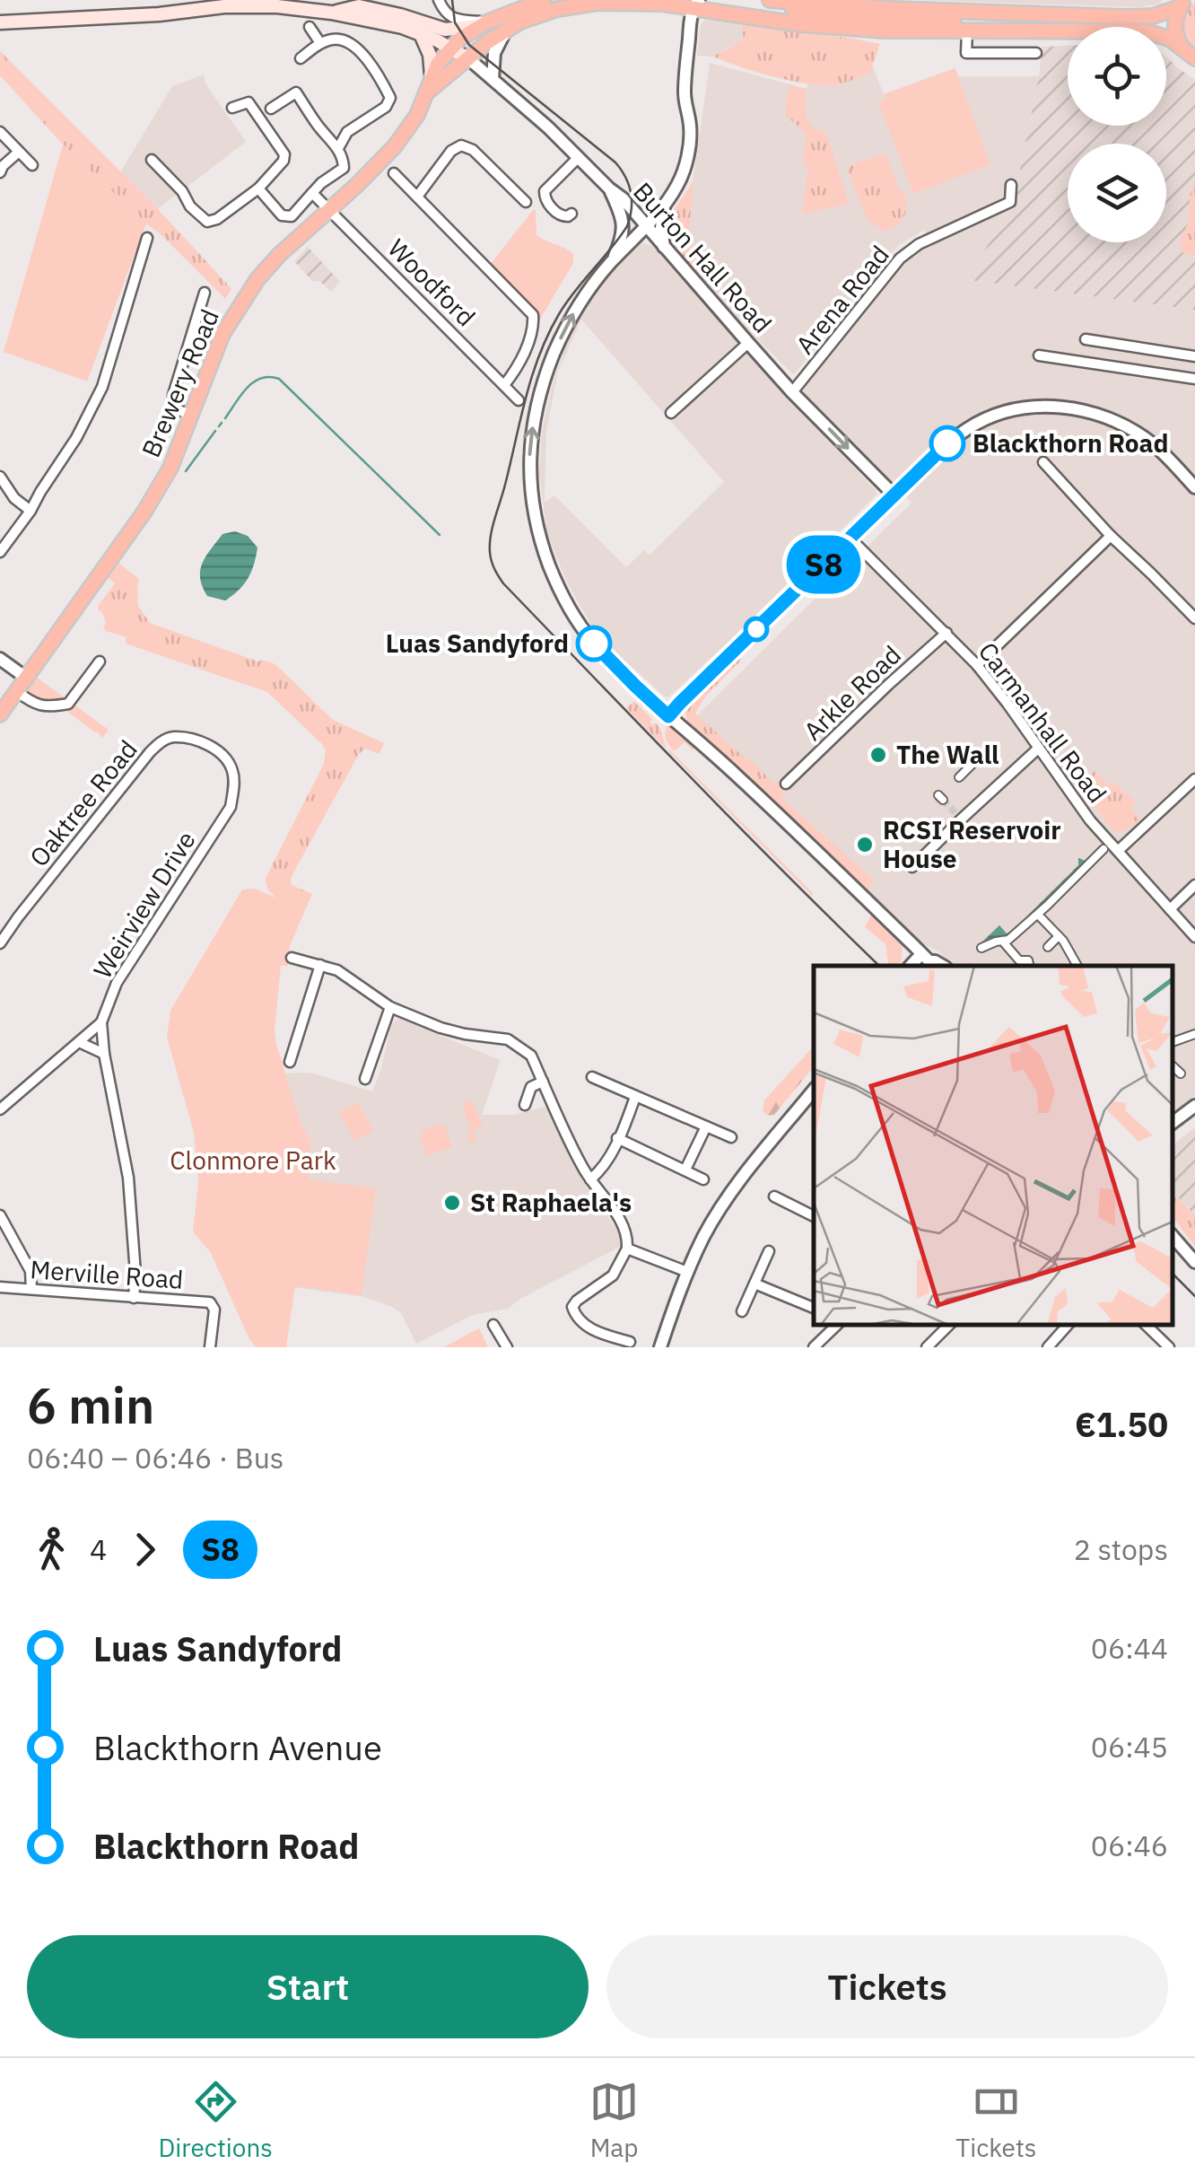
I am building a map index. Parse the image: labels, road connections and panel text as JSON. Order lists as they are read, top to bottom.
{
  "streets": {
    "highway": ["Brewery Road"],
    "street": [
      "Burton Hall Road",
      "Woodford",
      "Arena Road",
      "Arkle Road",
      "Carmanhall Road",
      "Oaktree Road",
      "Weirview Drive",
      "Merville Road"
    ]
  },
  "crossings": [
    ["Burton Hall Road", "Arena Road"],
    ["Burton Hall Road", "Brewery Road"],
    ["Woodford", "Brewery Road"],
    ["Arkle Road", "Carmanhall Road"],
    ["Oaktree Road", "Weirview Drive"],
    ["Weirview Drive", "Merville Road"]
  ],
  "parks": ["Clonmore Park"],
  "places": [
    "Blackthorn Road",
    "Luas Sandyford",
    "The Wall",
    "RCSI Reservoir House",
    "St Raphaela's"
  ],
  "lines": ["bus line S8"],
  "page": {
    "on_map": "S8",
    "heading": ["6 min", "06:40 – 06:46 · Bus", "€1.50"],
    "legs": ["4", "S8", "2 stops"],
    "list": [
      {
        "name": "Luas Sandyford",
        "value": "06:44"
      },
      {
        "name": "Blackthorn Avenue",
        "value": "06:45"
      },
      {
        "name": "Blackthorn Road",
        "value": "06:46"
      }
    ],
    "buttons": ["Start", "Tickets"],
    "tabs": ["Directions", "Map", "Tickets"]
  }
}
